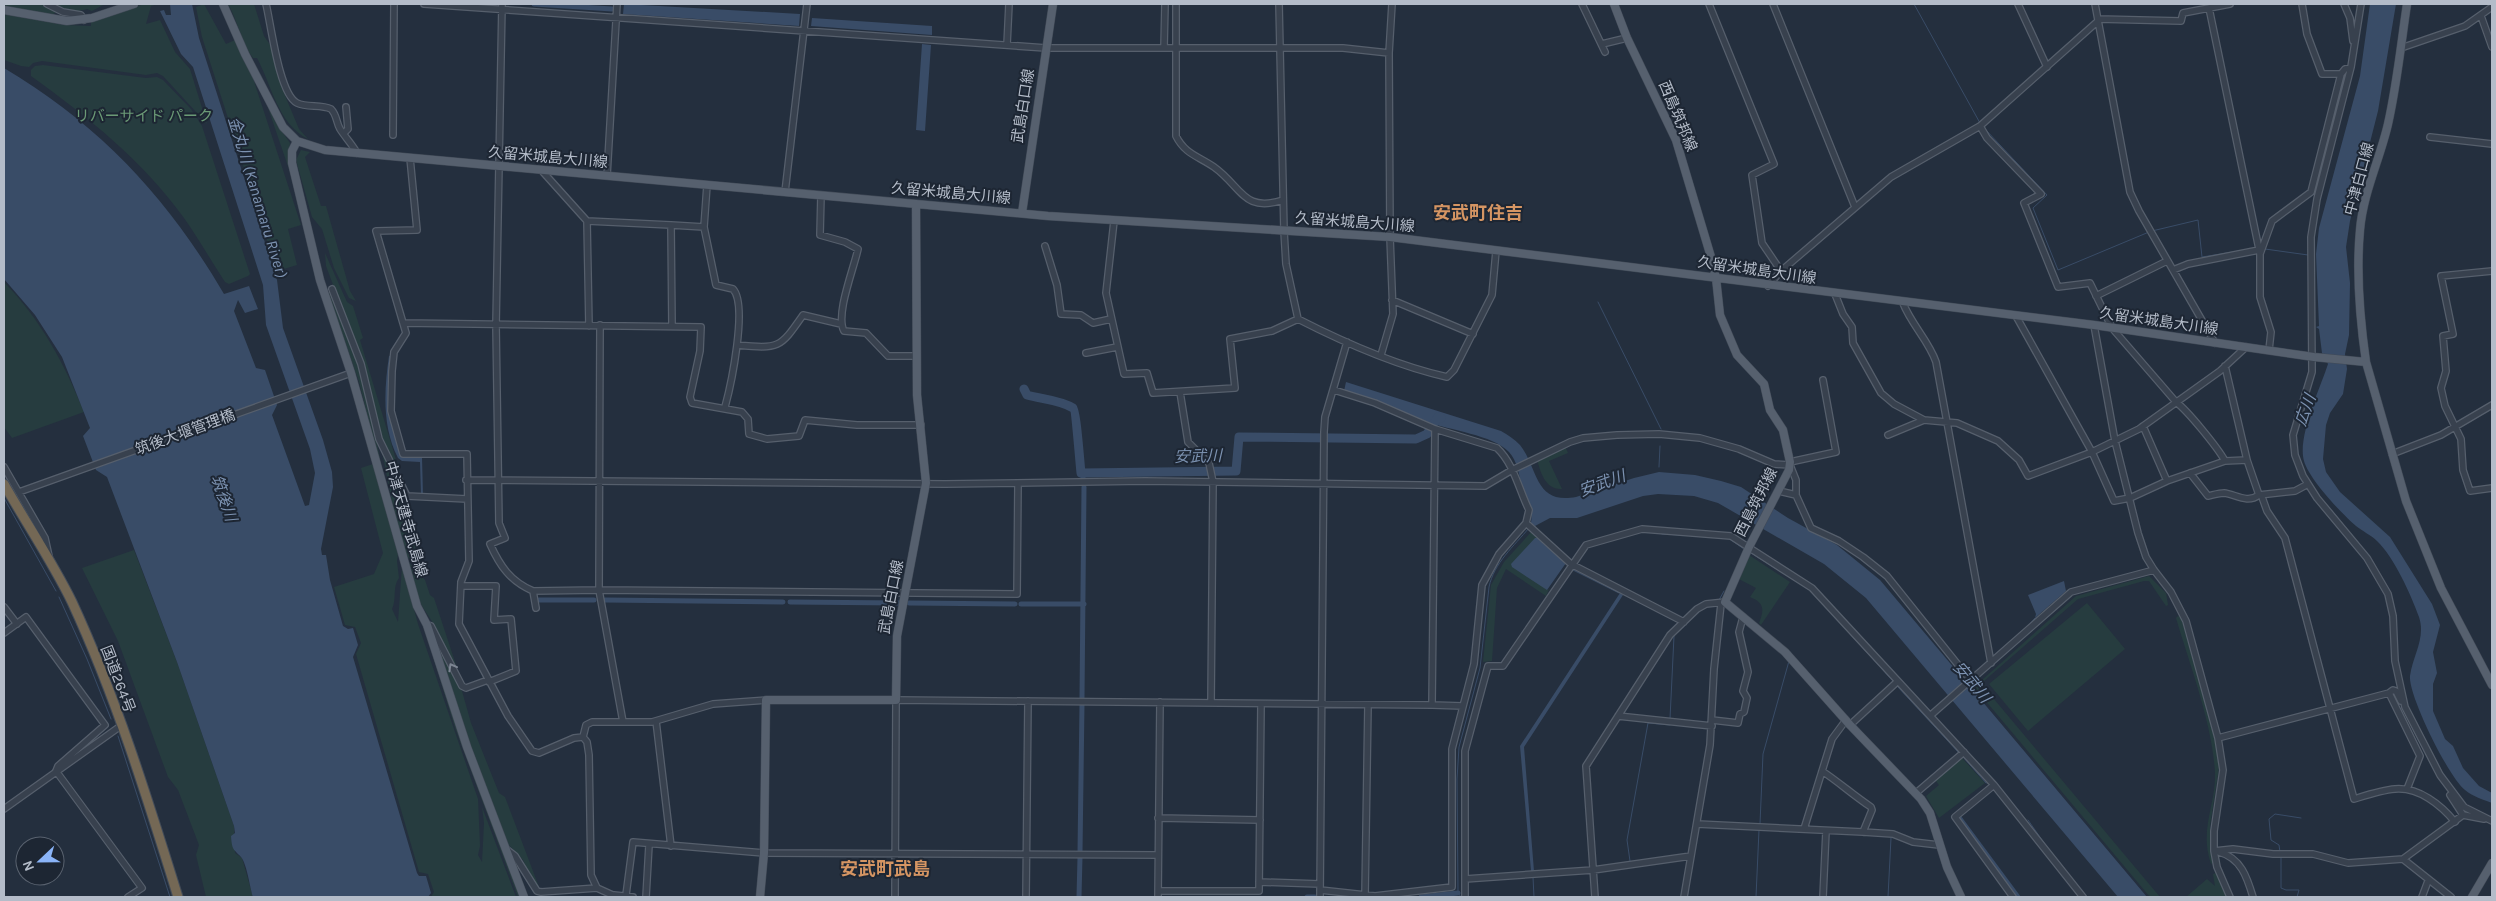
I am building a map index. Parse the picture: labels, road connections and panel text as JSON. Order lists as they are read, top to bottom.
{
  "streets": {
    "highway": ["国道264号"],
    "main road": [
      "武島白口線",
      "西島筑邦線",
      "久留米城島大川線",
      "中津白口線",
      "中津天建寺武島線"
    ],
    "street": ["筑後大堰管理橋"]
  },
  "crossings": [
    ["武島白口線", "久留米城島大川線"],
    ["西島筑邦線", "久留米城島大川線"],
    ["久留米城島大川線", "中津白口線"],
    ["久留米城島大川線", "中津天建寺武島線"],
    ["筑後大堰管理橋", "中津天建寺武島線"]
  ],
  "districts": ["安武町住吉", "安武町武島"],
  "water": [
    "金丸川 (Kanamaru River)",
    "広川",
    "安武川",
    "筑後川"
  ],
  "parks": ["リバーサイド パーク"],
  "north": "left"
}
